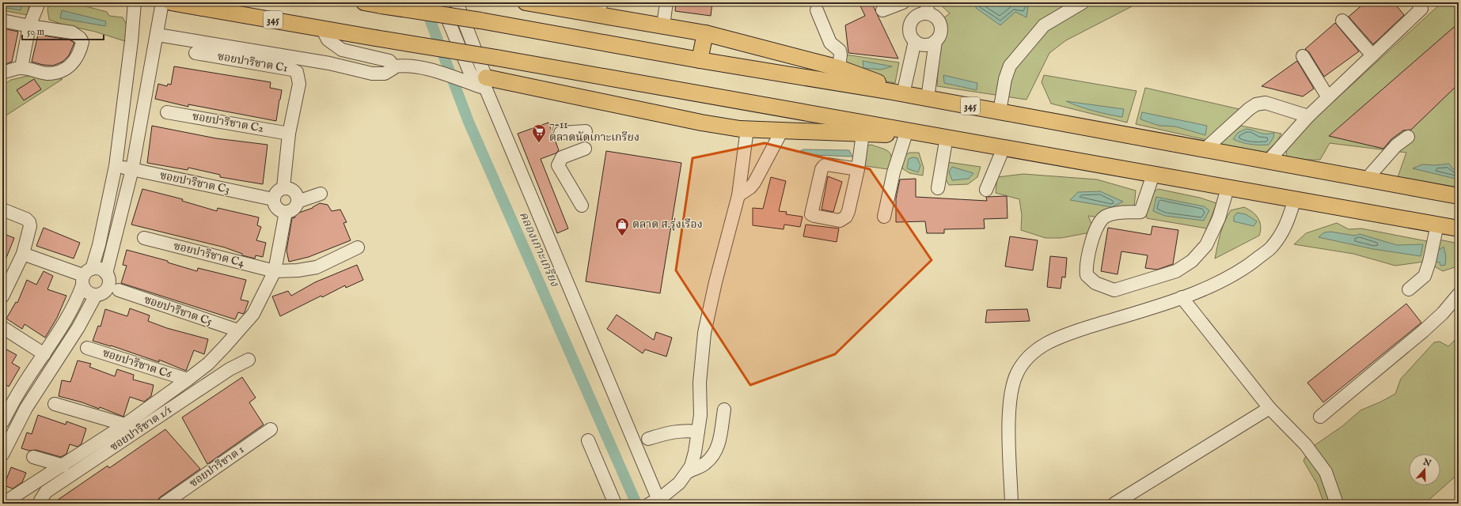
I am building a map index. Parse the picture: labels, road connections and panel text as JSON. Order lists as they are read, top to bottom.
{
  "streets": {
    "main road": ["345"],
    "street": [
      "ซอยปาริชาต C1",
      "ซอยปาริชาต C2",
      "ซอยปาริชาต C3",
      "ซอยปาริชาต C4",
      "ซอยปาริชาต C5",
      "ซอยปาริชาต C6",
      "ซอยปาริชาต 1/1",
      "ซอยปาริชาต 1"
    ]
  },
  "crossings": [
    ["ซอยปาริชาต C1", "ซอยปาริชาต C2"]
  ],
  "water": ["คลองเกาะเกรียง"],
  "places": {
    "supermarket": ["7-11 ตลาดนัดเกาะเกรียง"],
    "shop": ["ตลาด ส.รุ่งเรือง"]
  },
  "scale_bar": "50 m",
  "north": "top"
}
